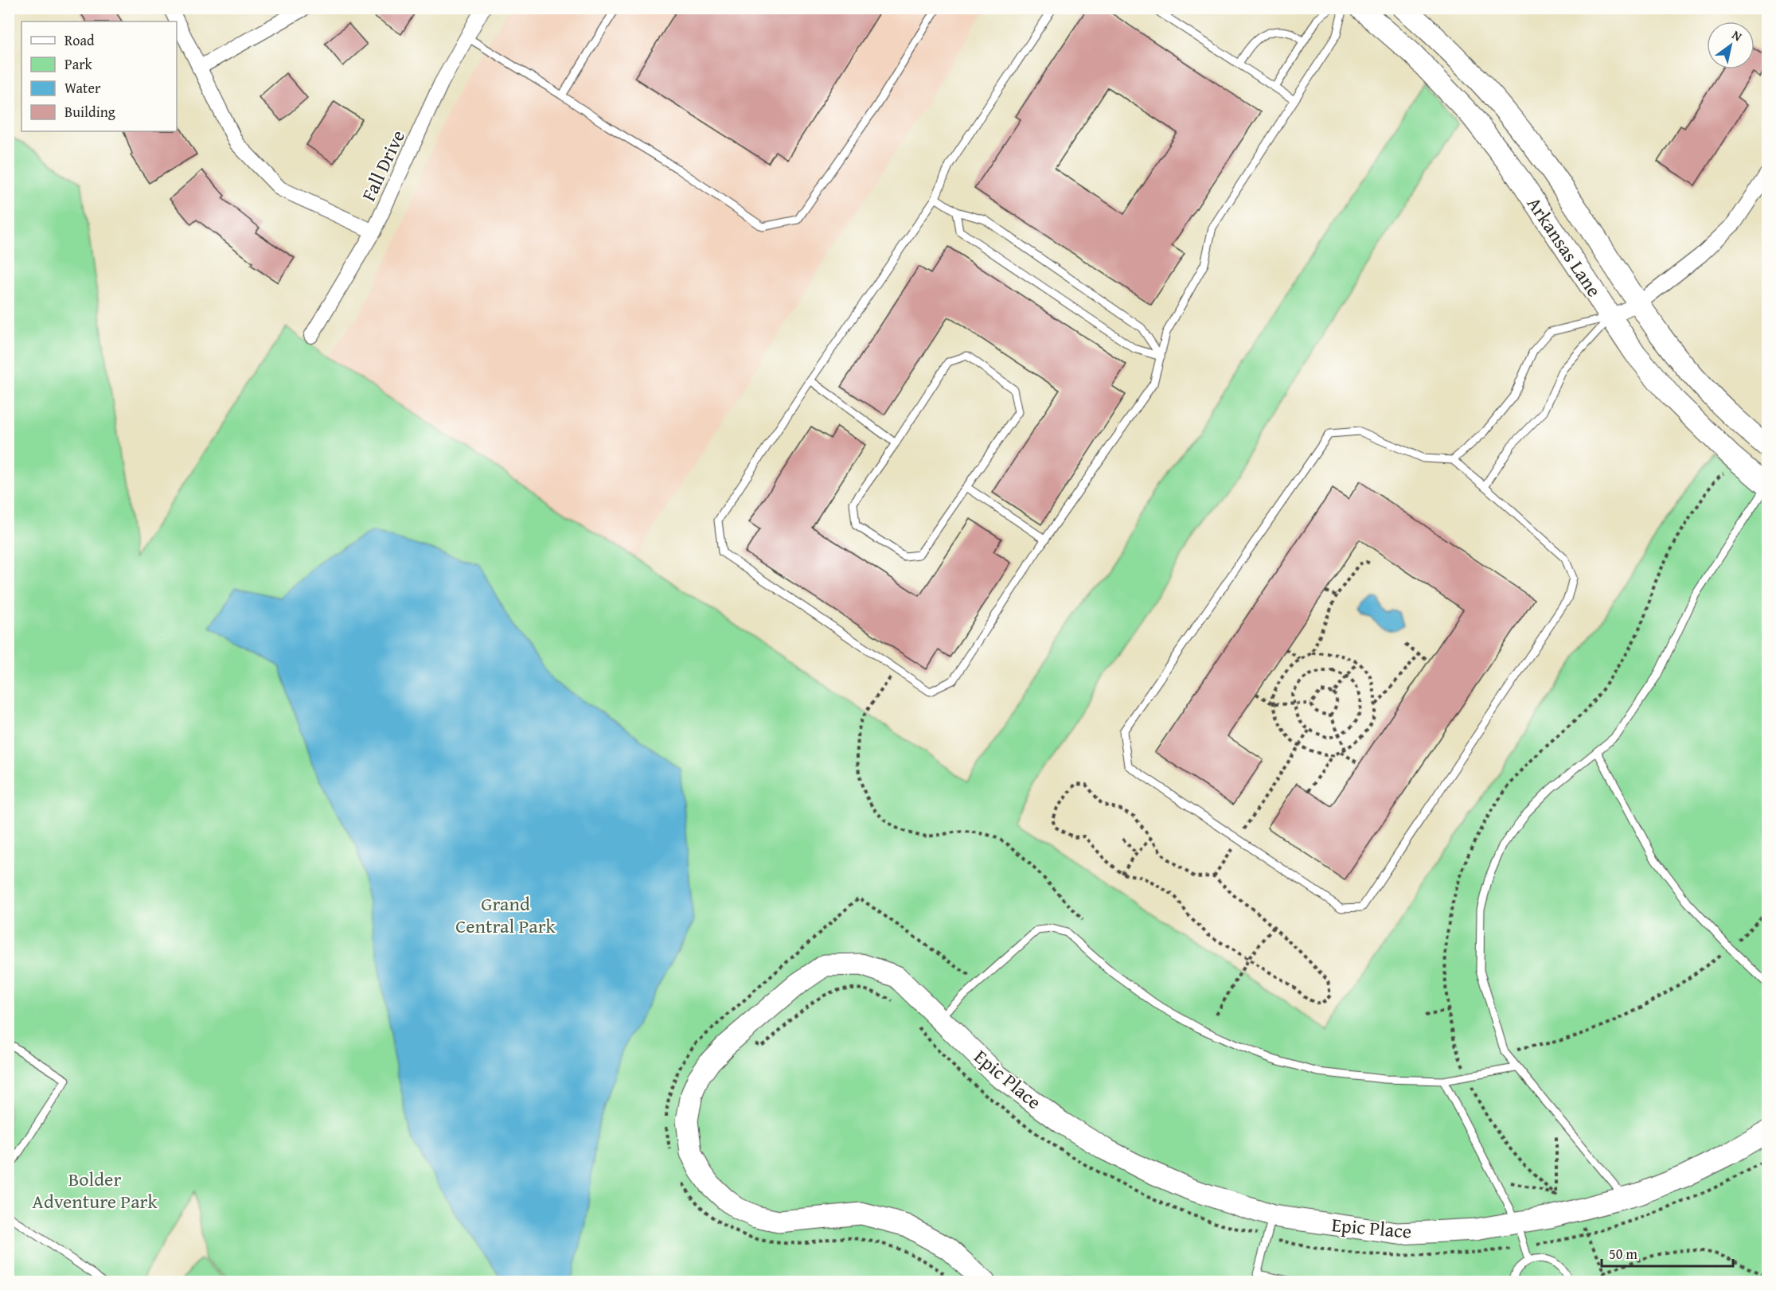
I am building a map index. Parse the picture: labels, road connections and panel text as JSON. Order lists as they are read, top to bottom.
{
  "streets": {
    "street": ["Fall Drive", "Arkansas Lane", "Epic Place"]
  },
  "parks": ["Grand Central Park", "Bolder Adventure Park"],
  "legend": [
    "Road",
    "Park",
    "Water",
    "Building"
  ],
  "scale_bar": "50 m",
  "north": "top right"
}
